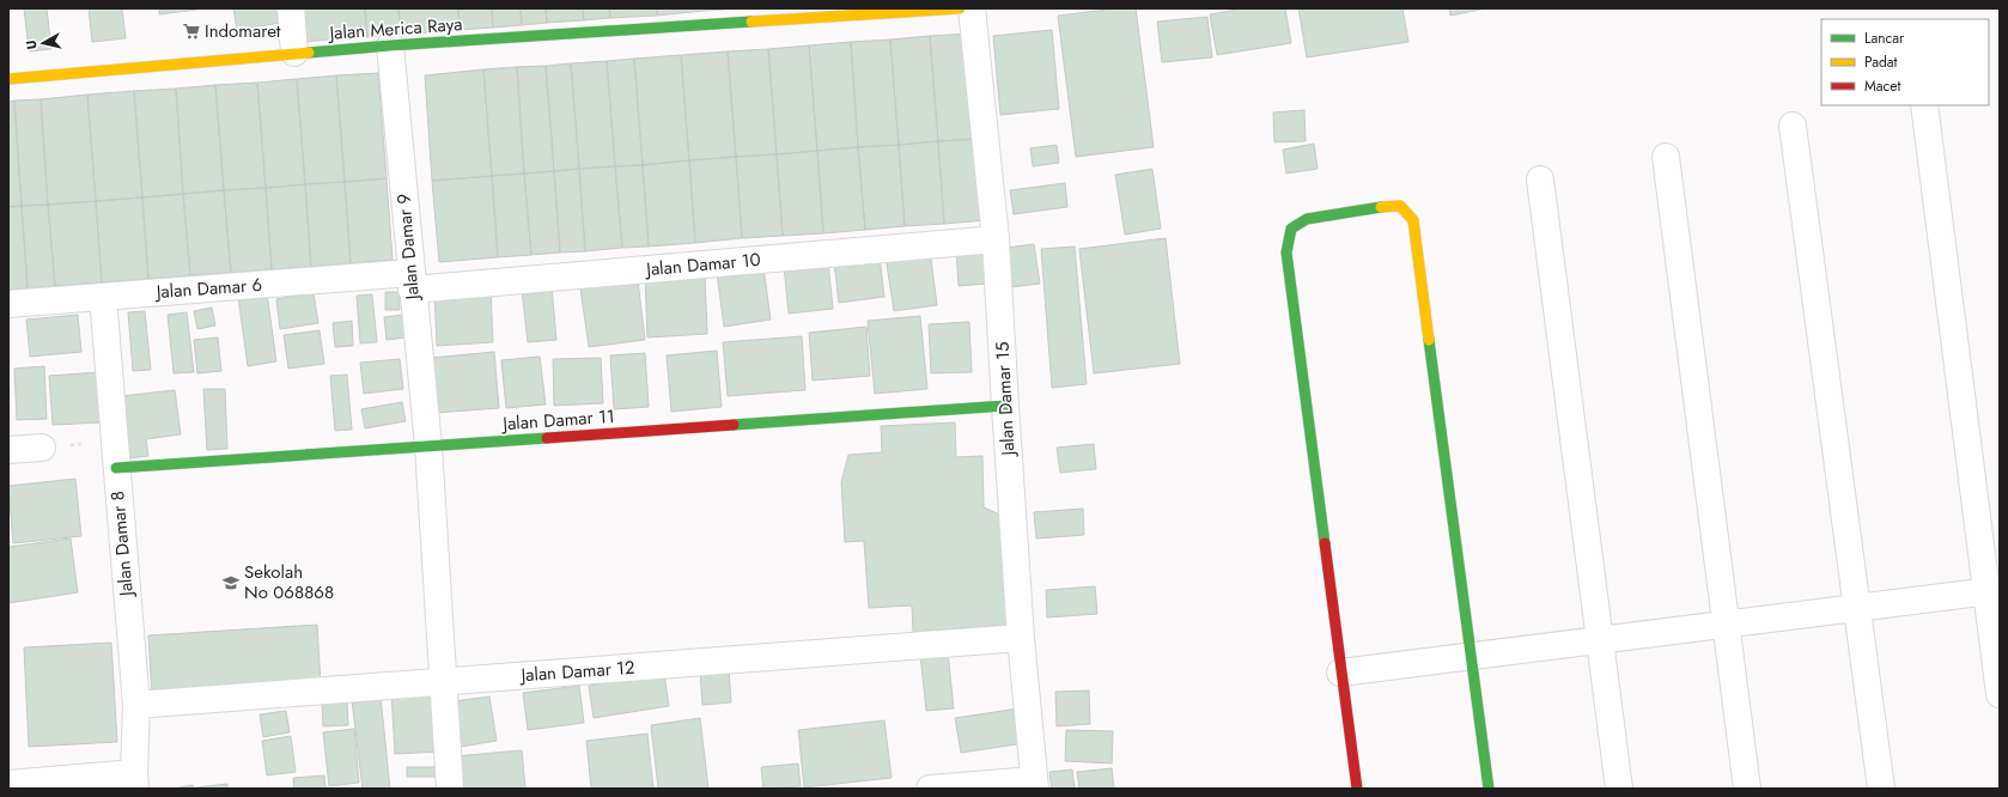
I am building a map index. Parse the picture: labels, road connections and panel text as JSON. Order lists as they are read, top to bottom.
{
  "streets": {
    "street": [
      "Jalan Merica Raya",
      "Jalan Damar 9",
      "Jalan Damar 10",
      "Jalan Damar 6",
      "Jalan Damar 15",
      "Jalan Damar 11",
      "Jalan Damar 8",
      "Jalan Damar 12"
    ]
  },
  "crossings": [
    ["Jalan Merica Raya", "Jalan Damar 9"],
    ["Jalan Damar 9", "Jalan Damar 10"],
    ["Jalan Damar 9", "Jalan Damar 6"],
    ["Jalan Damar 9", "Jalan Damar 11"],
    ["Jalan Damar 9", "Jalan Damar 12"],
    ["Jalan Damar 10", "Jalan Damar 6"],
    ["Jalan Damar 10", "Jalan Damar 15"],
    ["Jalan Damar 6", "Jalan Damar 8"],
    ["Jalan Damar 15", "Jalan Damar 11"],
    ["Jalan Damar 15", "Jalan Damar 12"],
    ["Jalan Damar 11", "Jalan Damar 8"],
    ["Jalan Damar 8", "Jalan Damar 12"]
  ],
  "places": {
    "supermarket": ["Indomaret"],
    "school or university": ["Sekolah No 068868"]
  },
  "legend": ["Lancar", "Padat", "Macet"],
  "north": "left"
}
